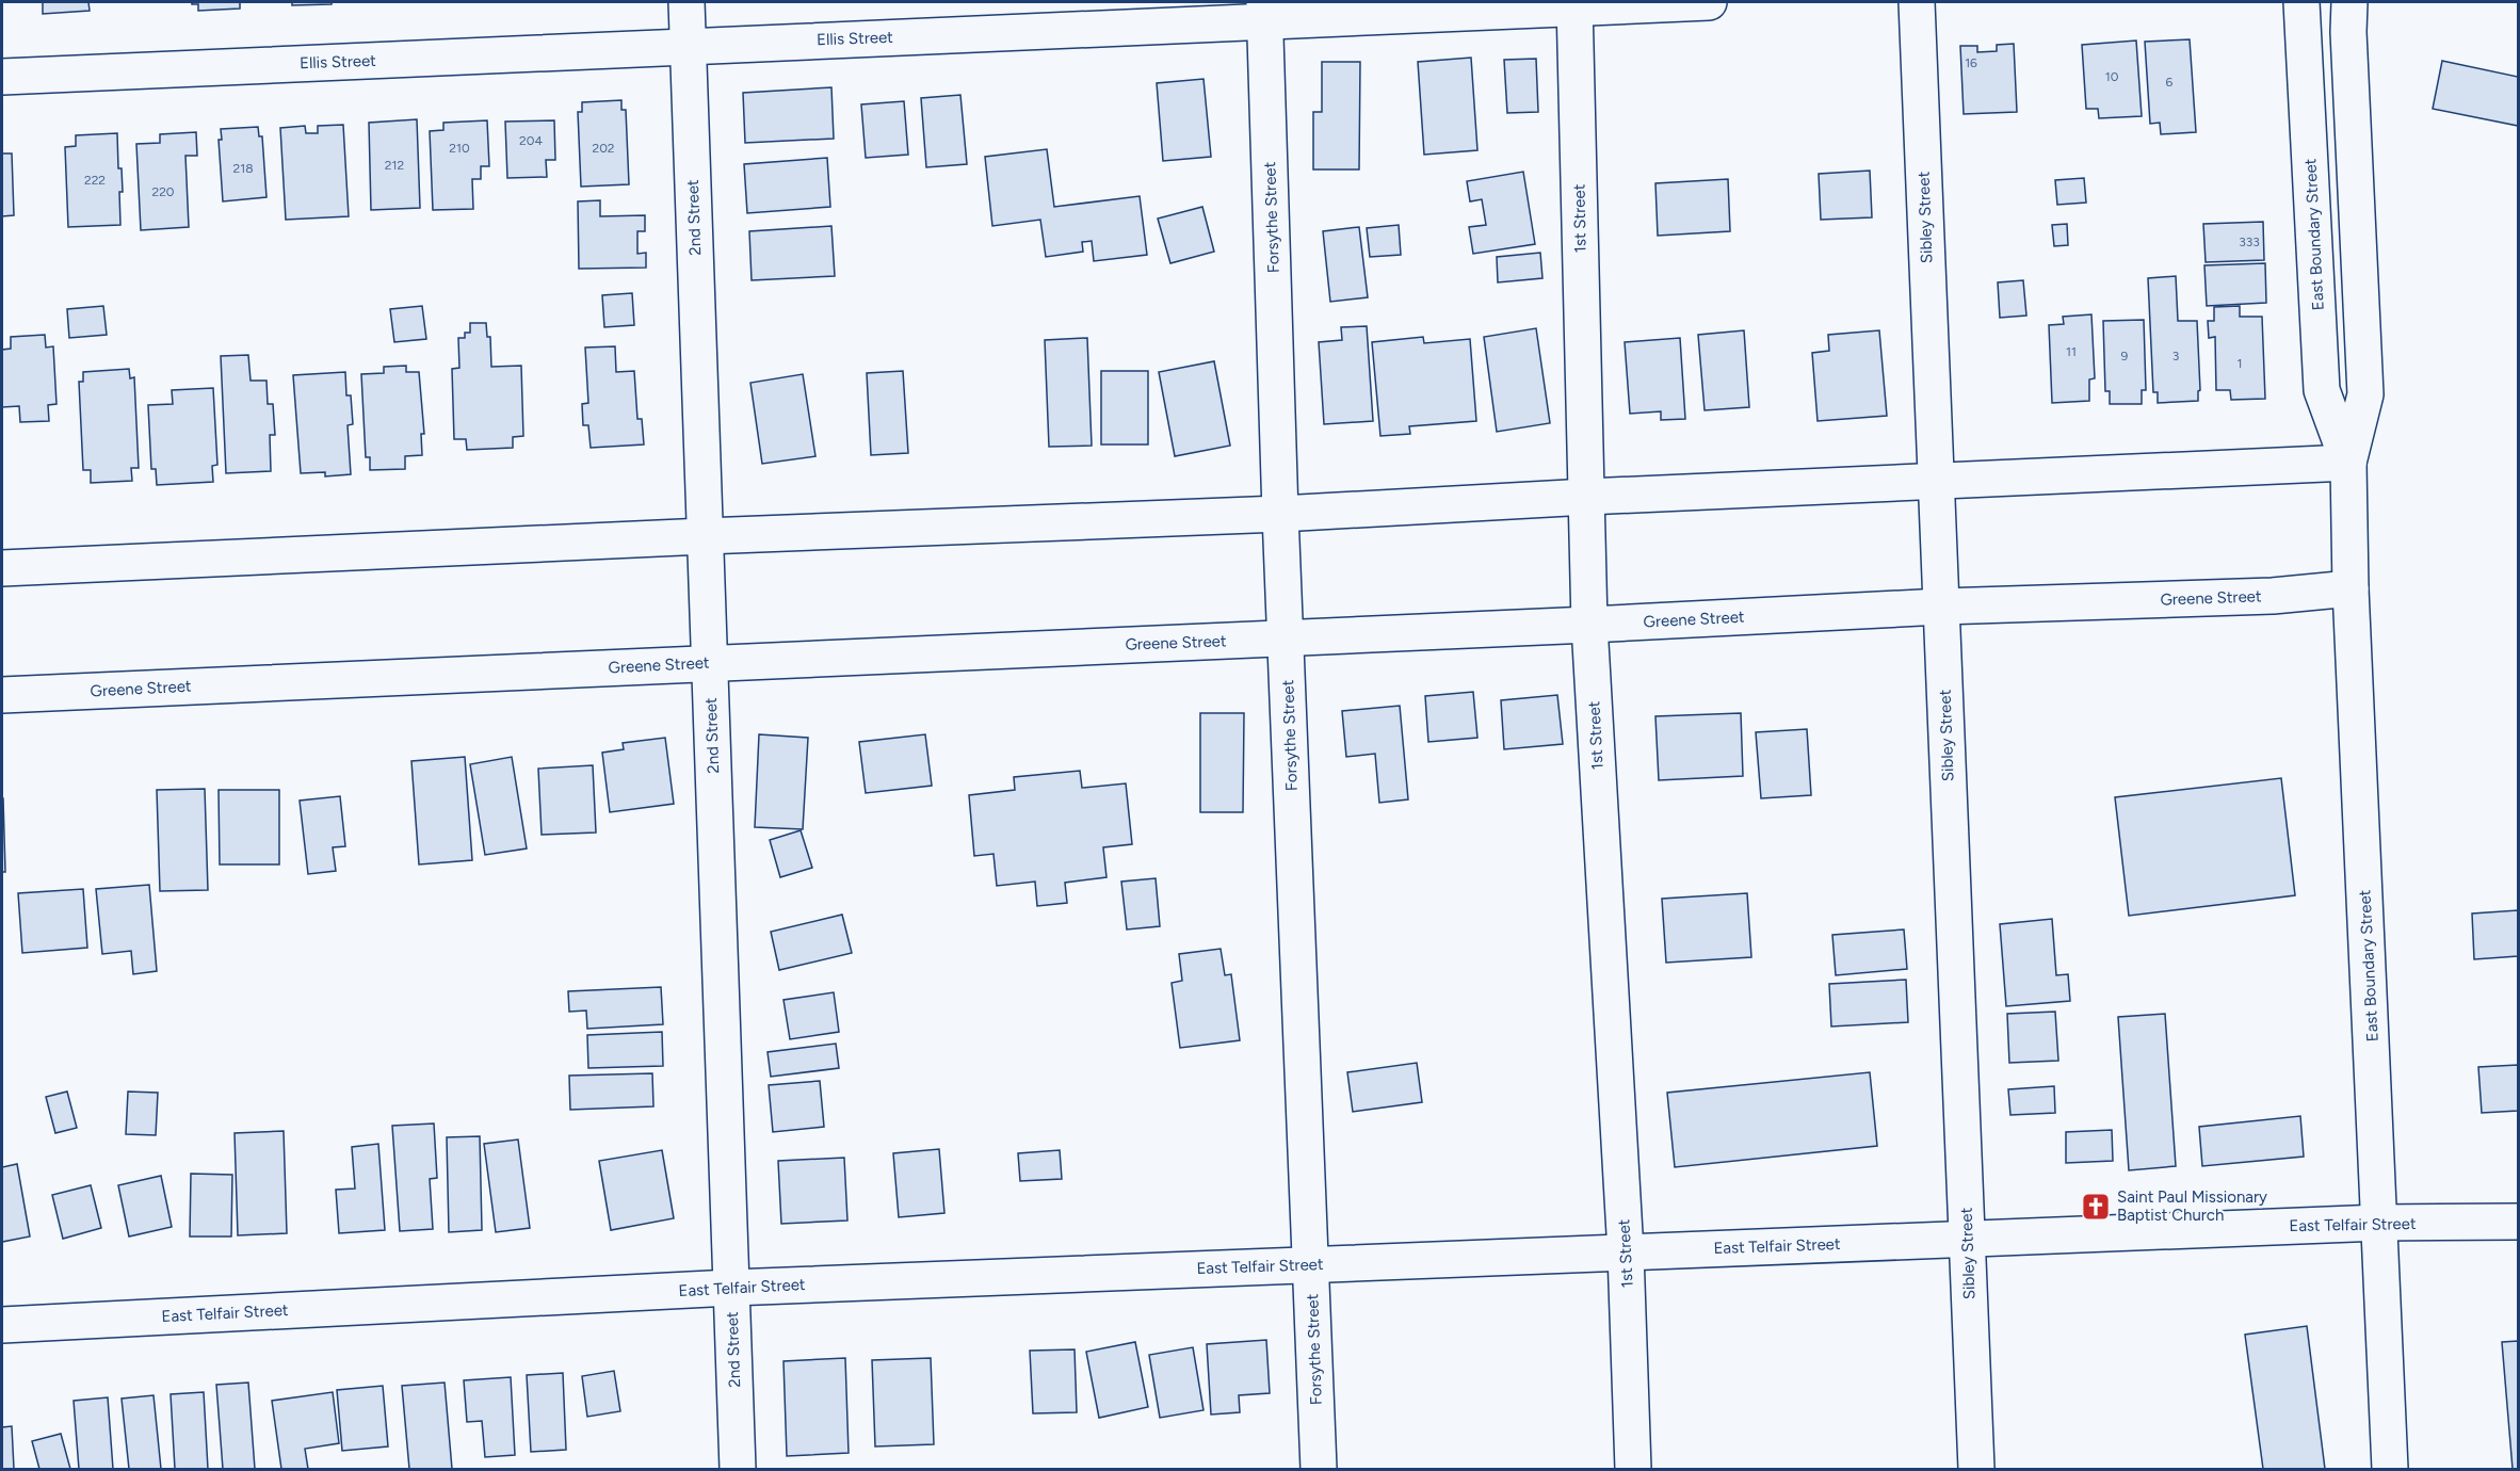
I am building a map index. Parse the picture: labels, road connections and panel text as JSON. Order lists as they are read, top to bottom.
{
  "streets": {
    "street": [
      "Ellis Street",
      "2nd Street",
      "Forsythe Street",
      "Sibley Street",
      "1st Street",
      "East Boundary Street",
      "Greene Street",
      "East Telfair Street"
    ]
  },
  "crossings": [
    ["Ellis Street", "2nd Street"],
    ["Ellis Street", "Forsythe Street"],
    ["Ellis Street", "1st Street"],
    ["2nd Street", "Greene Street"],
    ["2nd Street", "East Telfair Street"],
    ["Forsythe Street", "Greene Street"],
    ["Forsythe Street", "East Telfair Street"],
    ["Sibley Street", "Greene Street"],
    ["Sibley Street", "East Telfair Street"],
    ["1st Street", "Greene Street"],
    ["1st Street", "East Telfair Street"],
    ["East Boundary Street", "Greene Street"],
    ["East Boundary Street", "East Telfair Street"]
  ],
  "places": {
    "church": ["Saint Paul Missionary Baptist Church"]
  },
  "house_numbers": [
    "16",
    "10",
    "6",
    "204",
    "210",
    "202",
    "212",
    "218",
    "222",
    "220",
    "333",
    "11",
    "9",
    "3",
    "1"
  ]
}
